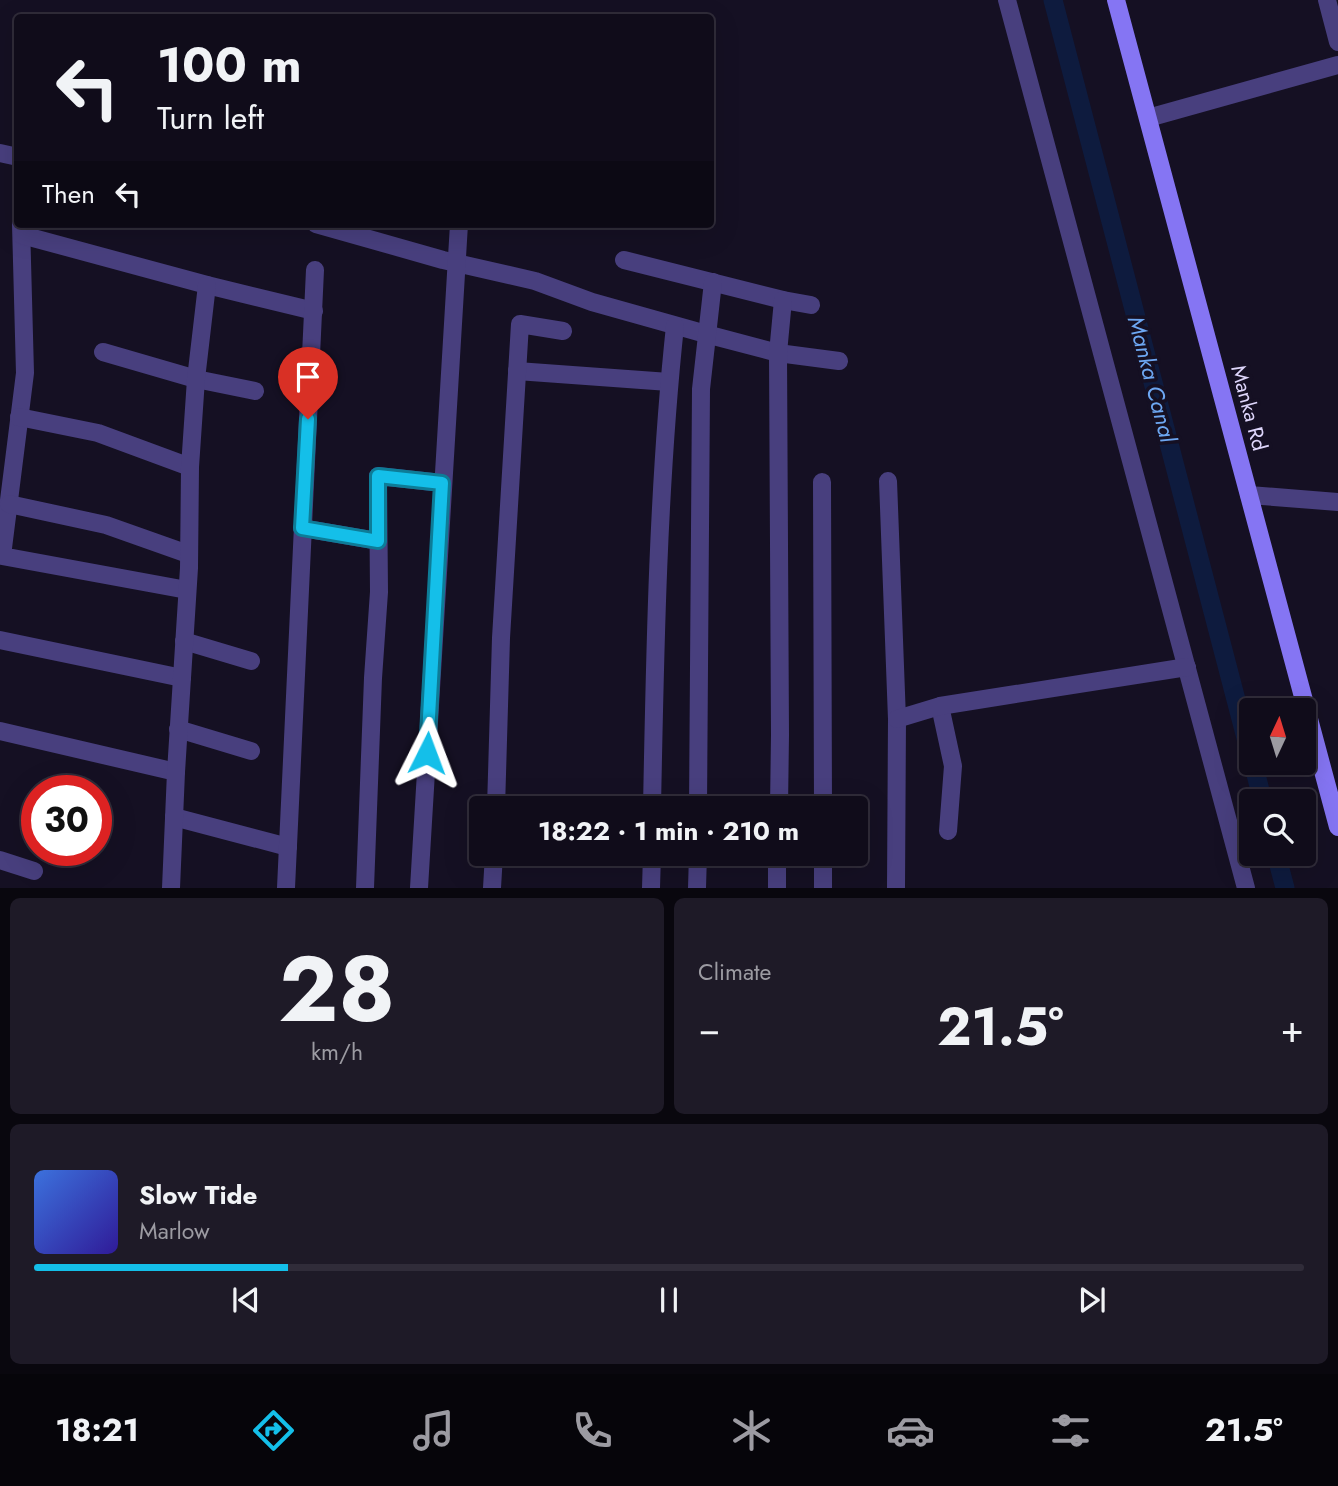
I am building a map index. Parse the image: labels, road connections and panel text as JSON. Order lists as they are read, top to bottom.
{
  "streets": {
    "main road": ["Manka Rd"]
  },
  "water": ["Manka Canal"],
  "north": "top",
  "page": {
    "turn": ["100 m", "Turn left"],
    "then": "Then",
    "limit": "30",
    "trip": "18:22 · 1 min · 210 m",
    "tile": [
      ["28", "km/h"],
      "Climate"
    ],
    "heat": ["−", "21.5°", "+"],
    "song": ["Slow Tide", "Marlow"],
    "tabs": ["18:21", "21.5°"]
  }
}
